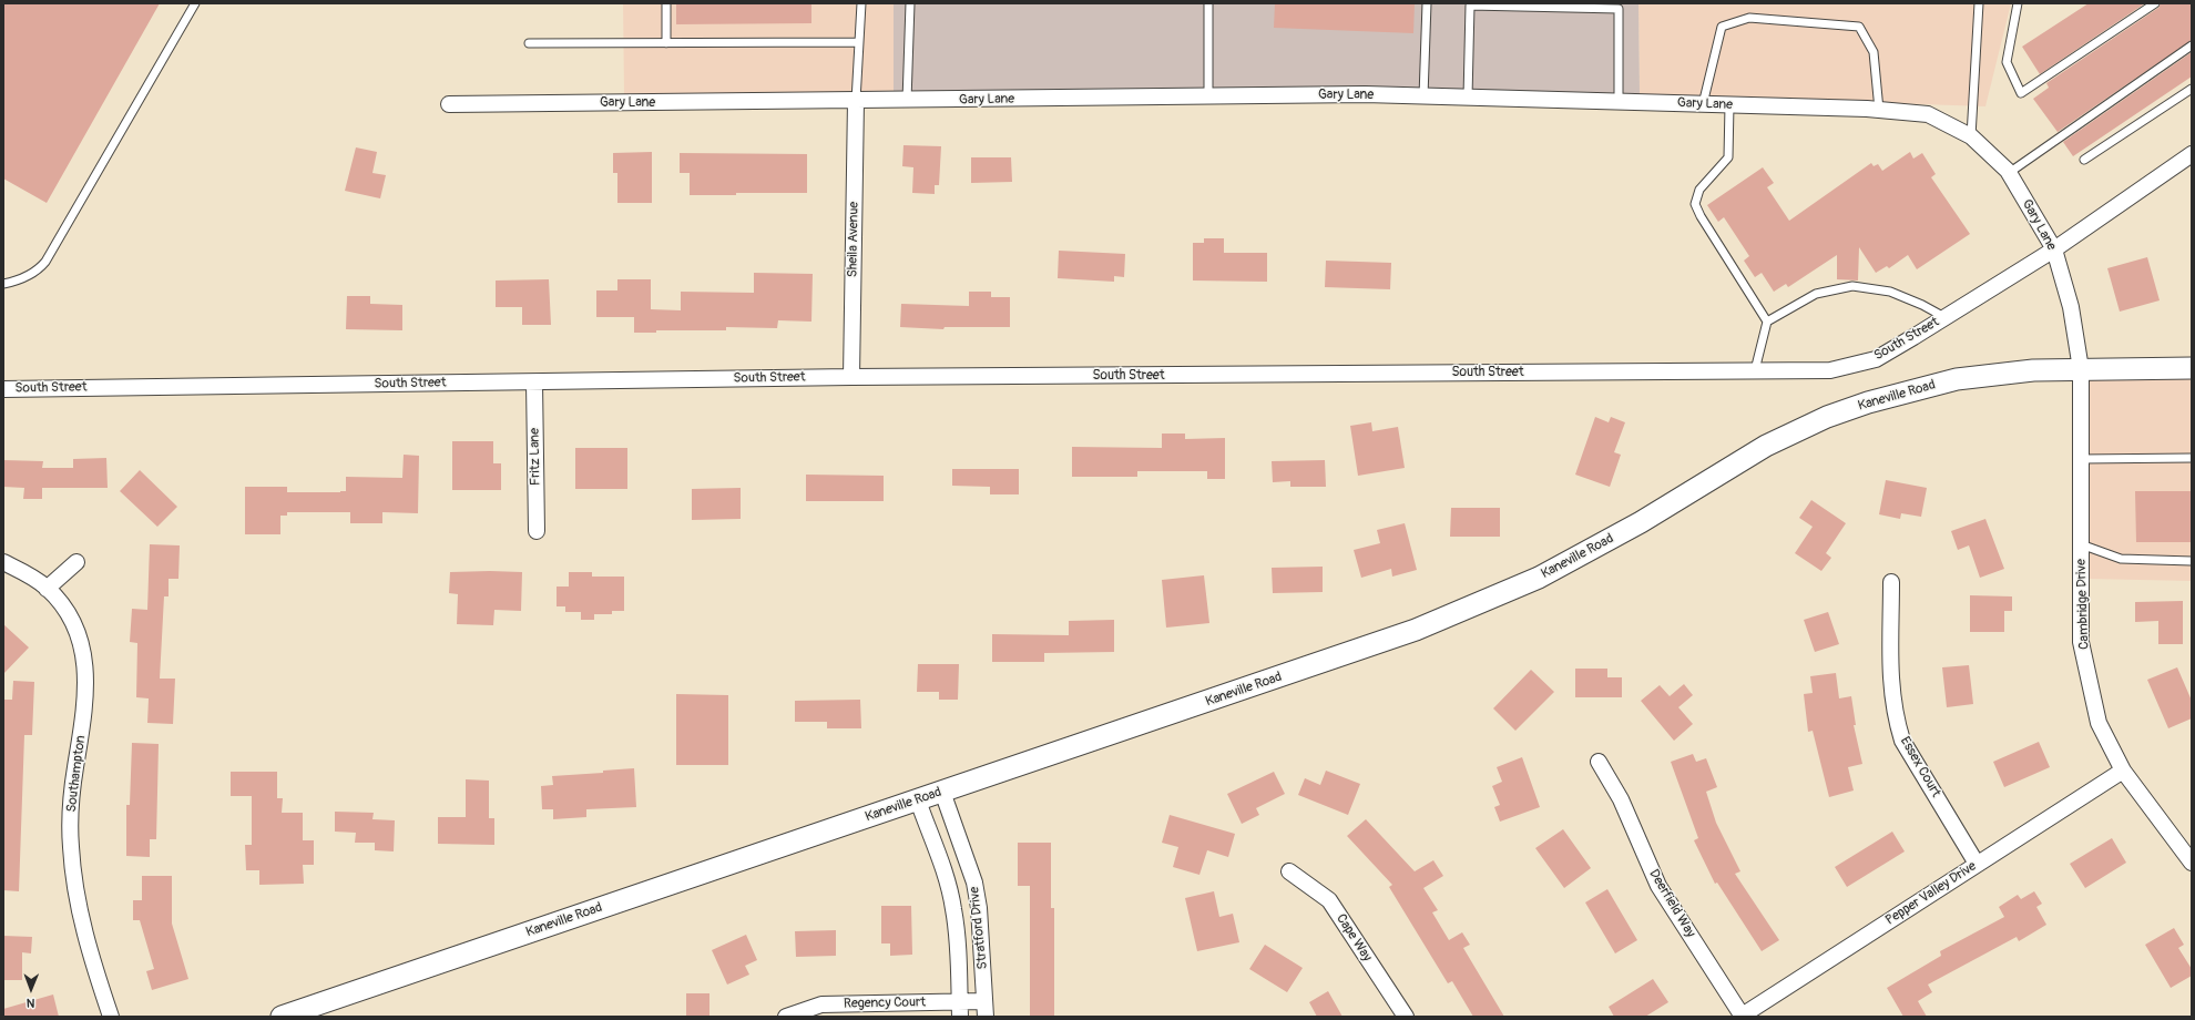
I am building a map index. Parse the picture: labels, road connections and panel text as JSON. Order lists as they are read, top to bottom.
{
  "streets": {
    "main road": ["Kaneville Road"],
    "street": [
      "Gary Lane",
      "Sheila Avenue",
      "South Street",
      "Fritz Lane",
      "Cambridge Drive",
      "Essex Court",
      "Southampton",
      "Pepper Valley Drive",
      "Deerfield Way",
      "Stratford Drive",
      "Cape Way",
      "Regency Court"
    ]
  },
  "crossings": [
    ["Gary Lane", "Sheila Avenue"],
    ["Gary Lane", "South Street"],
    ["Gary Lane", "Kaneville Road"],
    ["Gary Lane", "Cambridge Drive"],
    ["Sheila Avenue", "South Street"],
    ["South Street", "Fritz Lane"],
    ["Kaneville Road", "Cambridge Drive"],
    ["Kaneville Road", "Stratford Drive"],
    ["Cambridge Drive", "Pepper Valley Drive"],
    ["Essex Court", "Pepper Valley Drive"],
    ["Pepper Valley Drive", "Deerfield Way"],
    ["Stratford Drive", "Regency Court"]
  ],
  "north": "bottom"
}
